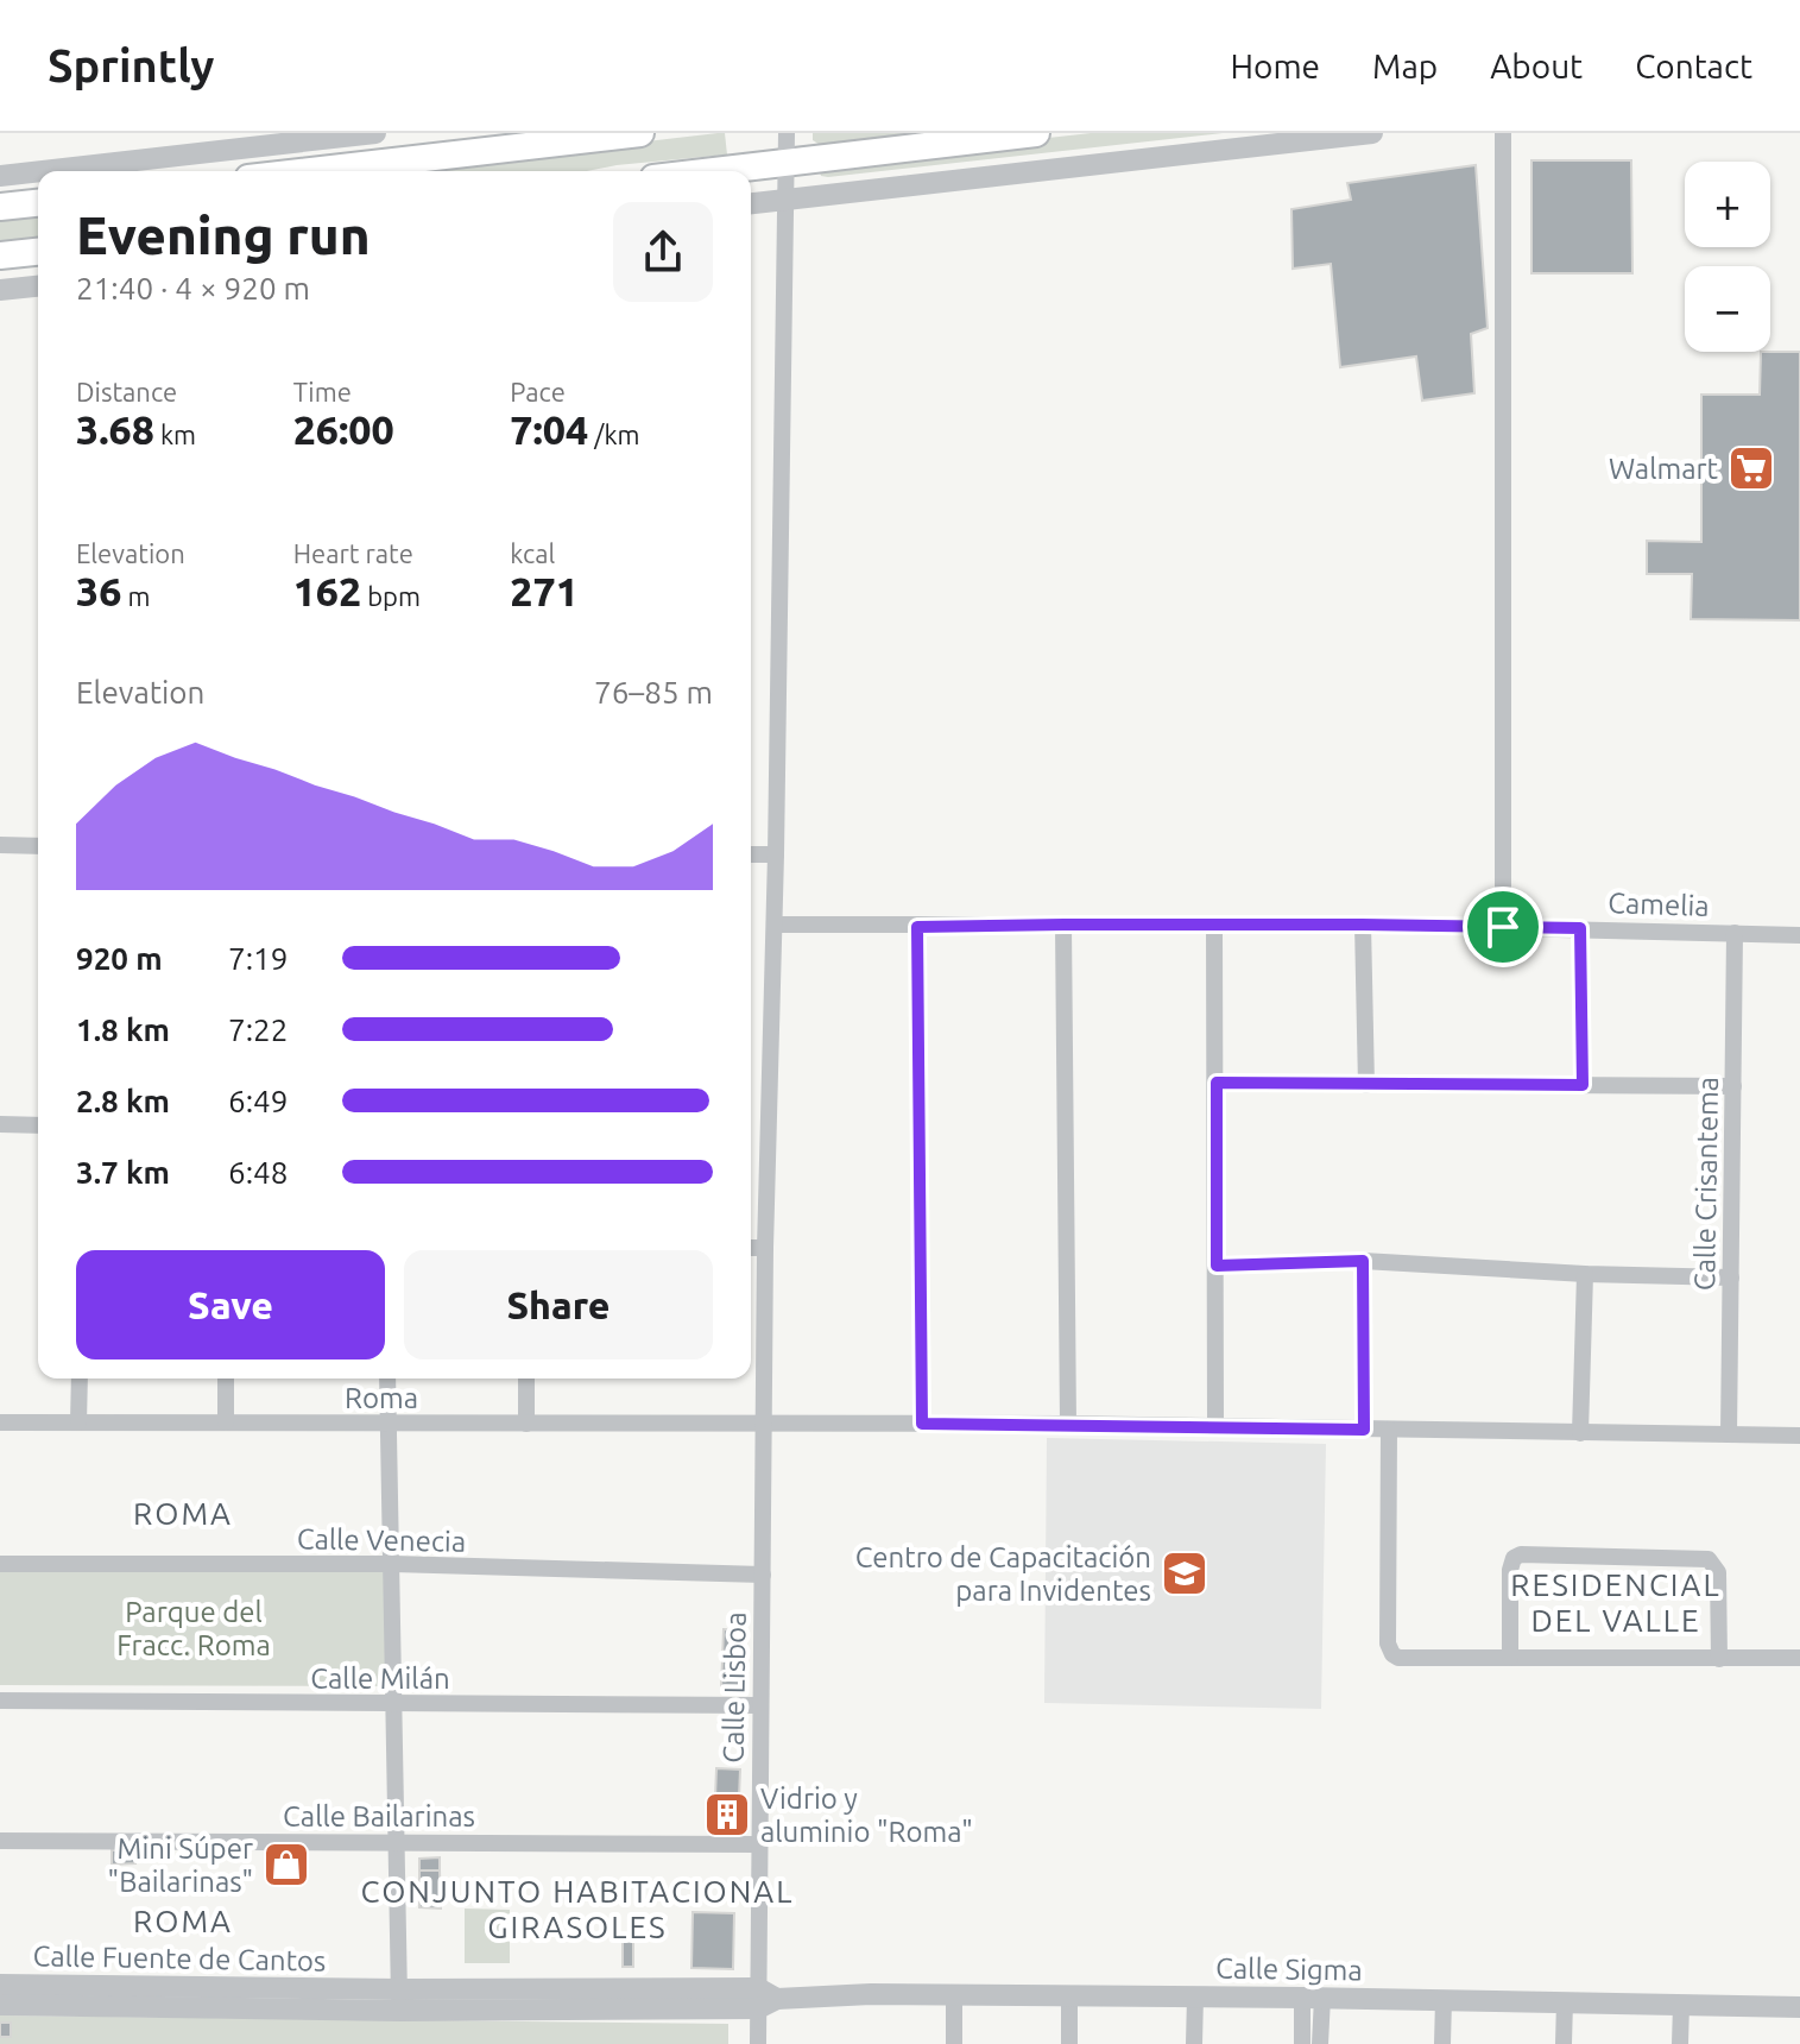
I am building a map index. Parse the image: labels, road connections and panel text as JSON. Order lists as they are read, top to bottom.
{
  "streets": {
    "street": [
      "Camelia",
      "Calle Crisantema",
      "Roma",
      "Calle Venecia",
      "Calle Milán",
      "Calle Lisboa",
      "Calle Bailarinas",
      "Calle Fuente de Cantos",
      "Calle Sigma"
    ]
  },
  "crossings": [
    ["Camelia", "Calle Crisantema"],
    ["Camelia", "Calle Lisboa"],
    ["Calle Crisantema", "Roma"],
    ["Roma", "Calle Lisboa"],
    ["Calle Venecia", "Calle Lisboa"],
    ["Calle Milán", "Calle Lisboa"],
    ["Calle Lisboa", "Calle Bailarinas"],
    ["Calle Lisboa", "Calle Fuente de Cantos"],
    ["Calle Lisboa", "Calle Sigma"],
    ["Calle Fuente de Cantos", "Calle Sigma"]
  ],
  "districts": [
    "ROMA",
    "RESIDENCIAL DEL VALLE",
    "CONJUNTO HABITACIONAL GIRASOLES",
    "ROMA"
  ],
  "parks": ["Parque del Fracc. Roma"],
  "places": {
    "supermarket": ["Walmart"],
    "school or university": ["Centro de Capacitación para Invidentes"],
    "building": ["Vidrio y aluminio \"Roma\""],
    "shop": ["Mini Súper \"Bailarinas\""]
  },
  "page": {
    "header": "Sprintly",
    "nav": [
      "Home",
      "Map",
      "About",
      "Contact"
    ],
    "map_buttons": ["+", "−"],
    "heading": ["Evening run", "21:40 · 4 × 920 m"],
    "stats": [
      ["Distance", "3.68 km"],
      ["Time", "26:00"],
      ["Pace", "7:04 /km"],
      ["Elevation", "36 m"],
      ["Heart rate", "162 bpm"],
      ["kcal", "271"]
    ],
    "chart": ["Elevation", "76–85 m"],
    "list": [
      {
        "name": "920 m",
        "note": "7:19"
      },
      {
        "name": "1.8 km",
        "note": "7:22"
      },
      {
        "name": "2.8 km",
        "note": "6:49"
      },
      {
        "name": "3.7 km",
        "note": "6:48"
      }
    ],
    "buttons": ["Save", "Share"]
  }
}
